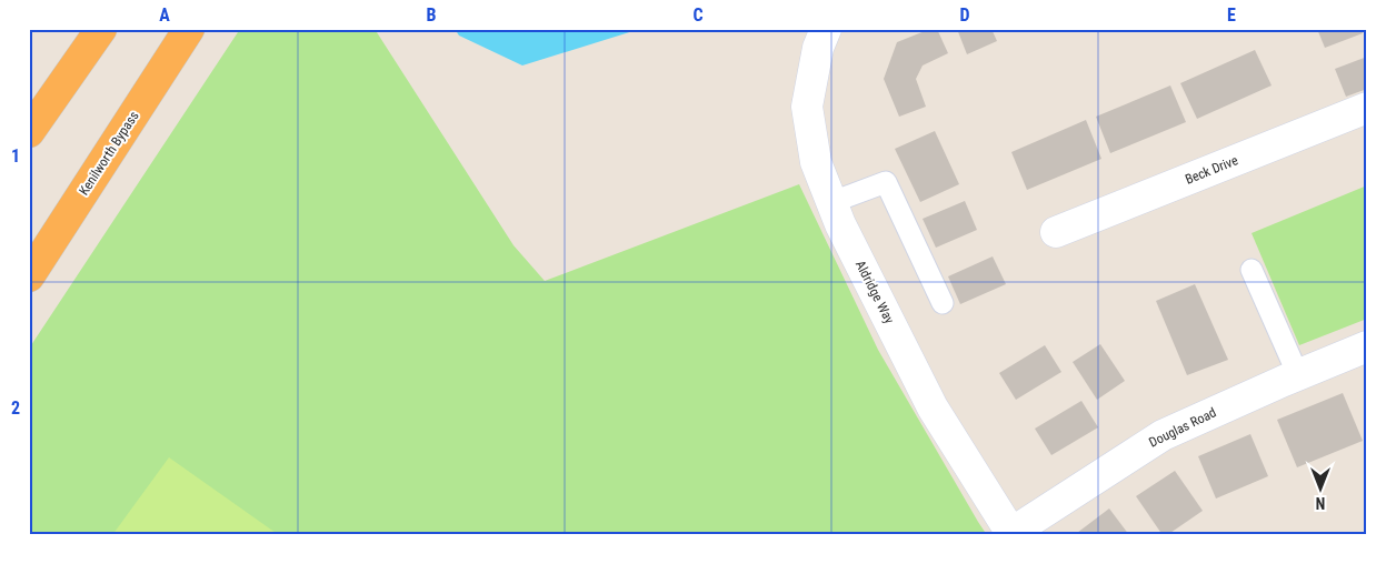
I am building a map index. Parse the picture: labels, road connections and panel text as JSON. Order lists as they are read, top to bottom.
{
  "streets": {
    "highway": ["Kenilworth Bypass"],
    "street": ["Beck Drive", "Aldridge Way", "Douglas Road"]
  },
  "crossings": [
    ["Aldridge Way", "Douglas Road"]
  ],
  "north": "bottom",
  "grid": {
    "columns": [
      "A",
      "B",
      "C",
      "D",
      "E"
    ],
    "rows": ["1", "2"]
  }
}
